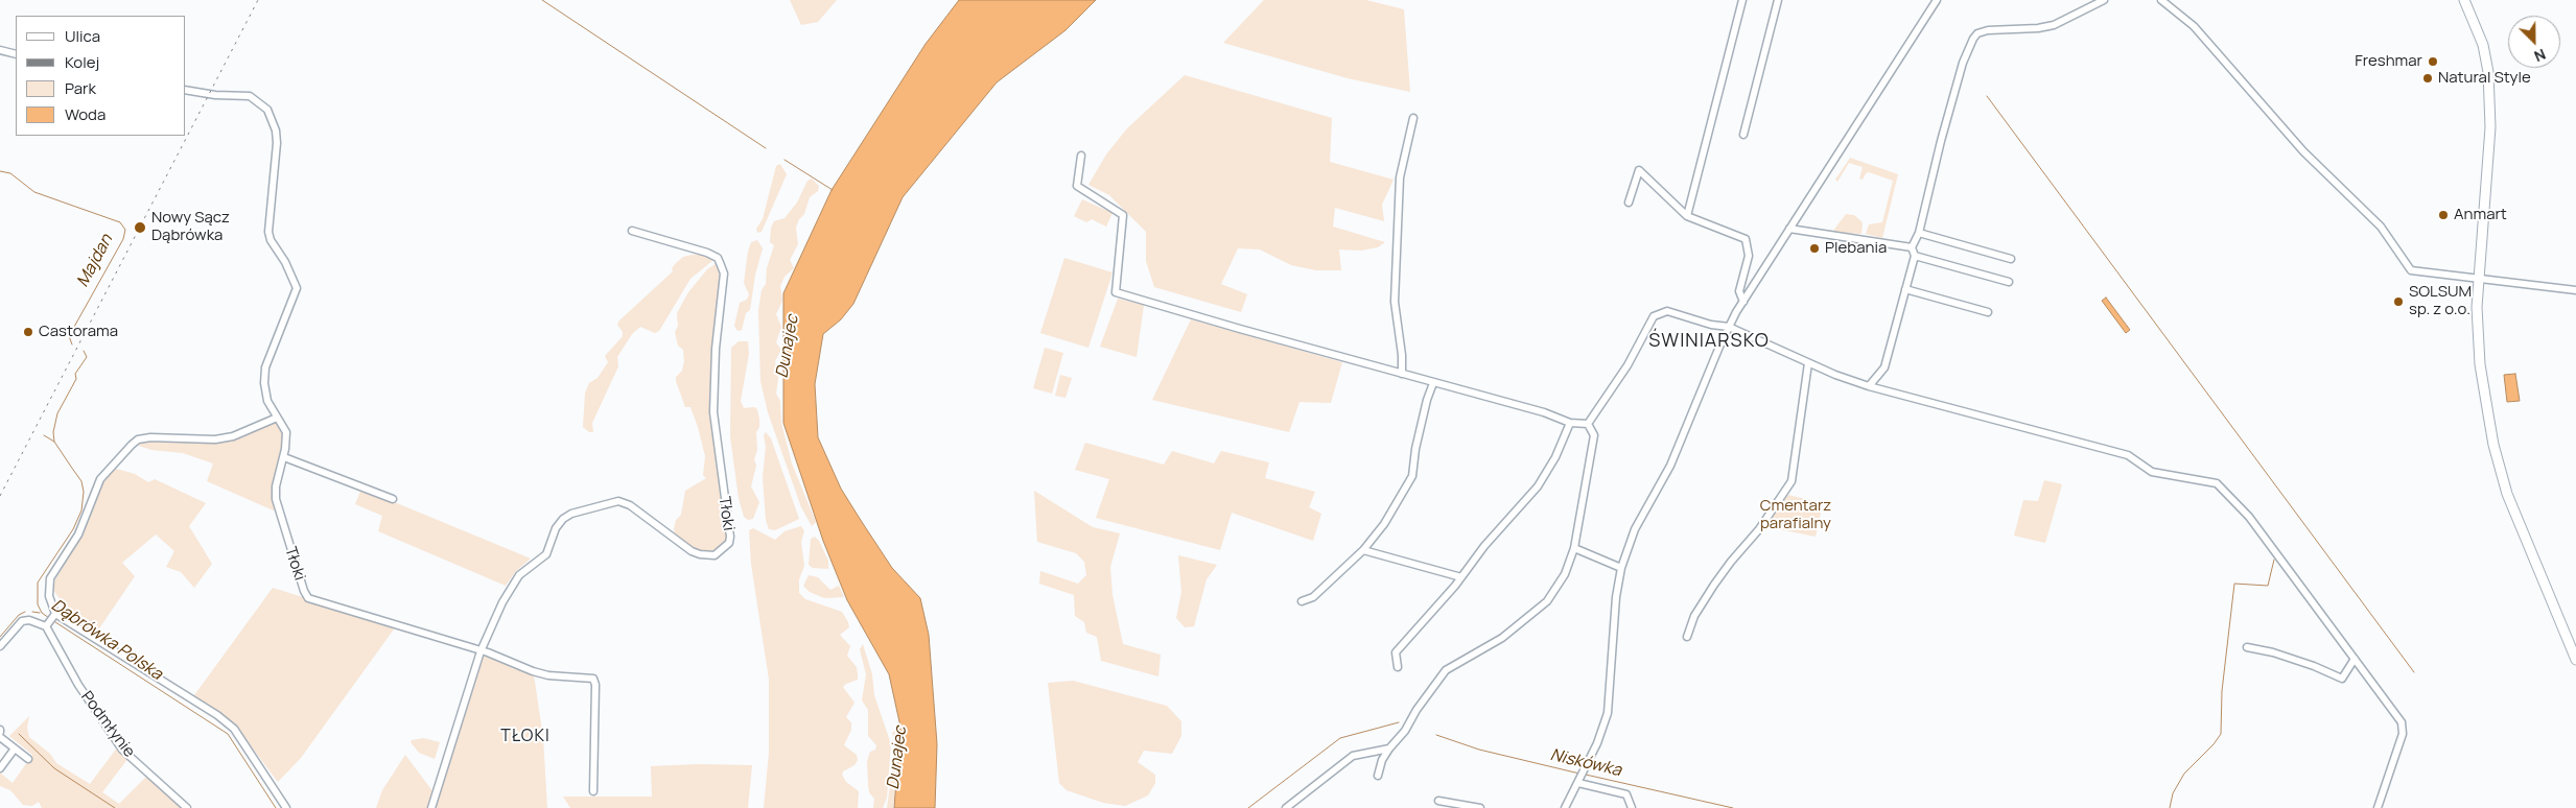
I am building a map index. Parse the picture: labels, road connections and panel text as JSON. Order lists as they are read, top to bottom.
{
  "streets": {
    "street": ["Tłoki", "Podmłynie"]
  },
  "districts": ["ŚWINIARSKO", "TŁOKI"],
  "water": [
    "Majdan",
    "Dunajec",
    "Dąbrówka Polska",
    "Niskówka"
  ],
  "parks": ["Cmentarz parafialny"],
  "places": [
    "Freshmar",
    "Natural Style",
    "Anmart",
    "Nowy Sącz Dąbrówka",
    "Plebania",
    "SOLSUM sp. z o.o.",
    "Castorama"
  ],
  "legend": [
    "Ulica",
    "Kolej",
    "Park",
    "Woda"
  ],
  "north": "bottom right"
}
